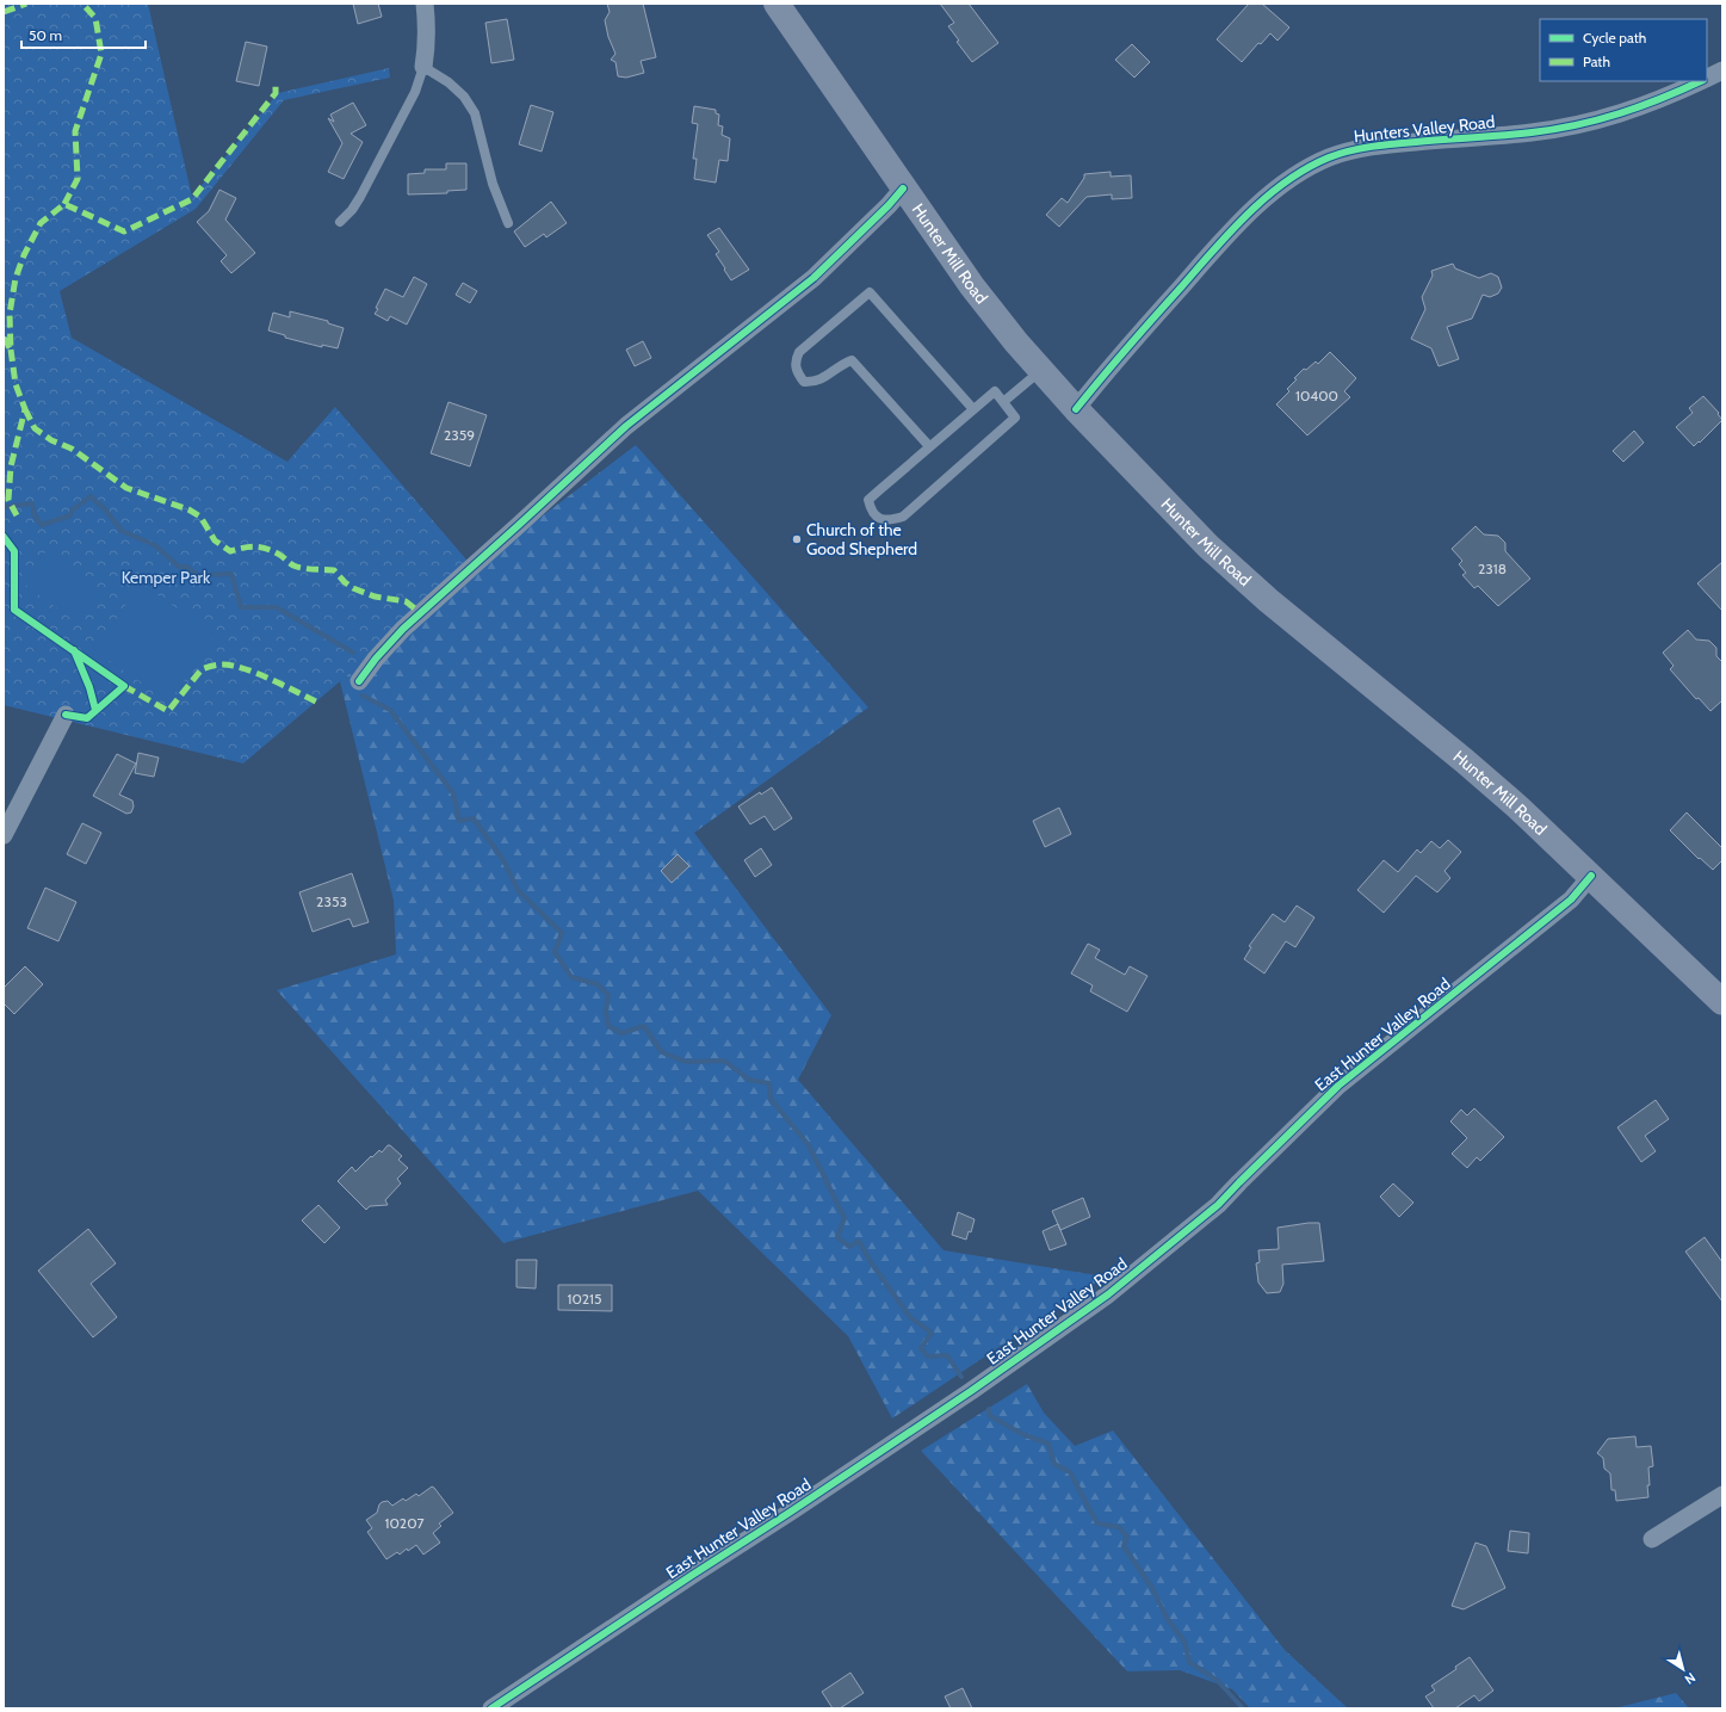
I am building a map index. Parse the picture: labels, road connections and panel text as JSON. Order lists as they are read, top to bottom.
{
  "streets": {
    "main road": ["Hunter Mill Road"],
    "street": ["Hunters Valley Road", "East Hunter Valley Road"]
  },
  "crossings": [
    ["Hunters Valley Road", "Hunter Mill Road"],
    ["Hunter Mill Road", "East Hunter Valley Road"]
  ],
  "parks": ["Kemper Park"],
  "places": ["Church of the Good Shepherd"],
  "house_numbers": [
    "10400",
    "2359",
    "2318",
    "2353",
    "10215",
    "10207"
  ],
  "legend": ["Cycle path", "Path"],
  "scale_bar": "50 m",
  "north": "bottom right"
}
